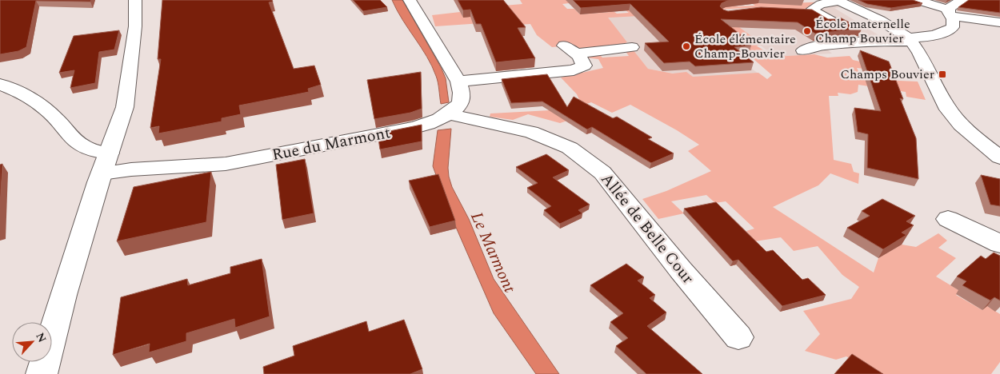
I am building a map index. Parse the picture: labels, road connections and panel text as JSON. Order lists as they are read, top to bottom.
{
  "streets": {
    "street": ["Rue du Marmont", "Allée de Belle Cour"]
  },
  "crossings": [
    ["Rue du Marmont", "Allée de Belle Cour"]
  ],
  "water": ["Le Marmont"],
  "places": {
    "other": ["École maternelle Champ Bouvier", "École élémentaire Champ-Bouvier"],
    "transit": ["Champs Bouvier"]
  },
  "north": "top right"
}
